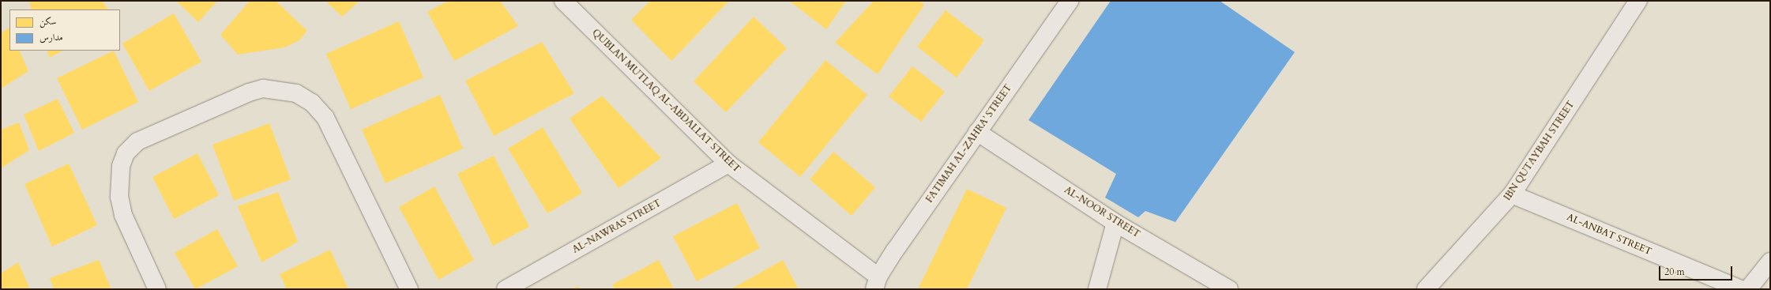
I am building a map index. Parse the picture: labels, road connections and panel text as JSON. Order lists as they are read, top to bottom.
{
  "streets": {
    "street": [
      "QUBLAN MUTLAQ AL-ABDALLAT STREET",
      "FATIMAH AL-ZAHRA’ STREET",
      "IBN QUTAYBAH STREET",
      "AL-NOOR STREET",
      "AL-NAWRAS STREET",
      "AL-ANBAT STREET"
    ]
  },
  "crossings": [
    ["QUBLAN MUTLAQ AL-ABDALLAT STREET", "FATIMAH AL-ZAHRA’ STREET"],
    ["QUBLAN MUTLAQ AL-ABDALLAT STREET", "AL-NAWRAS STREET"],
    ["FATIMAH AL-ZAHRA’ STREET", "AL-NOOR STREET"],
    ["IBN QUTAYBAH STREET", "AL-ANBAT STREET"]
  ],
  "legend": ["سكن", "مدارس"],
  "scale_bar": "20 m"
}
